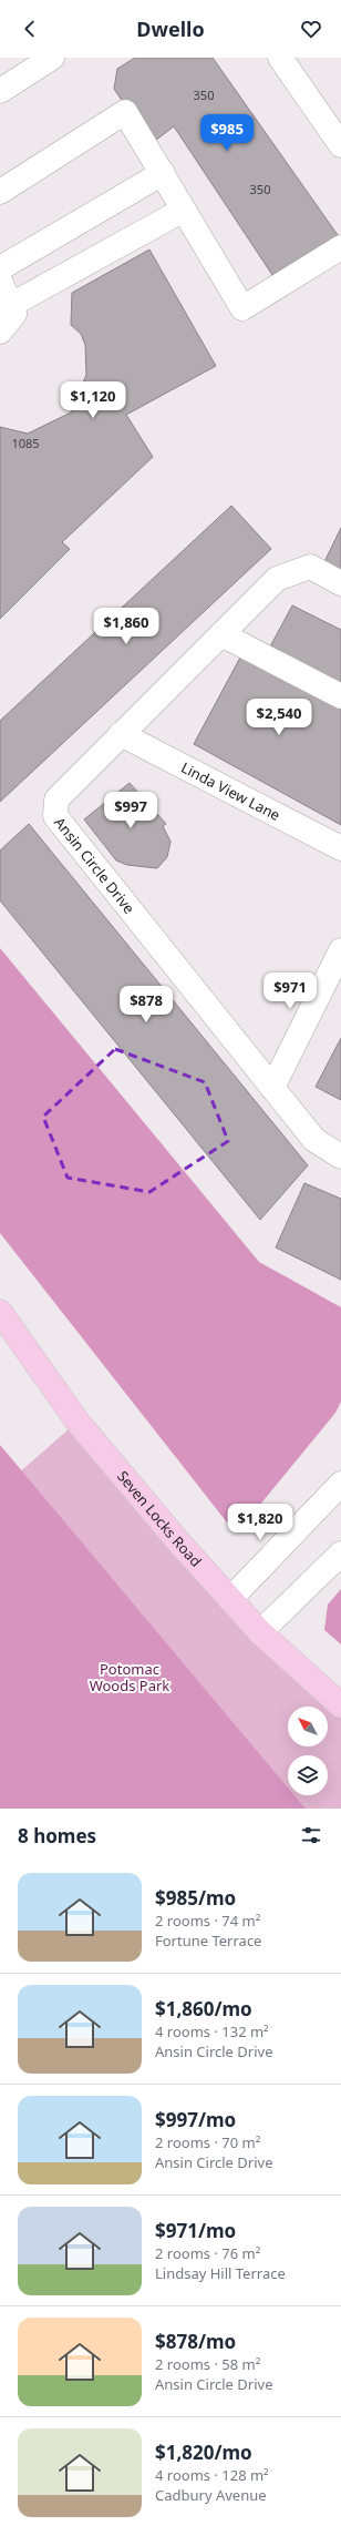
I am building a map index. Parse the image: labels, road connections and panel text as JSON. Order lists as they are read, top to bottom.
{
  "streets": {
    "main road": ["Seven Locks Road"],
    "street": ["Linda View Lane", "Ansin Circle Drive"]
  },
  "crossings": [
    ["Linda View Lane", "Ansin Circle Drive"]
  ],
  "parks": ["Potomac Woods Park"],
  "house_numbers": ["350", "350", "1085"],
  "north": "top left",
  "page": {
    "header": "Dwello",
    "price": [
      "$985",
      "$1,120",
      "$1,860",
      "$2,540",
      "$997",
      "$971",
      "$878",
      "$1,820"
    ],
    "heading": "8 homes",
    "list": [
      {
        "name": "$985/mo",
        "note": "2 rooms · 74 m² · Fortune Terrace"
      },
      {
        "name": "$1,860/mo",
        "note": "4 rooms · 132 m² · Ansin Circle Drive"
      },
      {
        "name": "$997/mo",
        "note": "2 rooms · 70 m² · Ansin Circle Drive"
      },
      {
        "name": "$971/mo",
        "note": "2 rooms · 76 m² · Lindsay Hill Terrace"
      },
      {
        "name": "$878/mo",
        "note": "2 rooms · 58 m² · Ansin Circle Drive"
      },
      {
        "name": "$1,820/mo",
        "note": "4 rooms · 128 m² · Cadbury Avenue"
      }
    ]
  }
}
